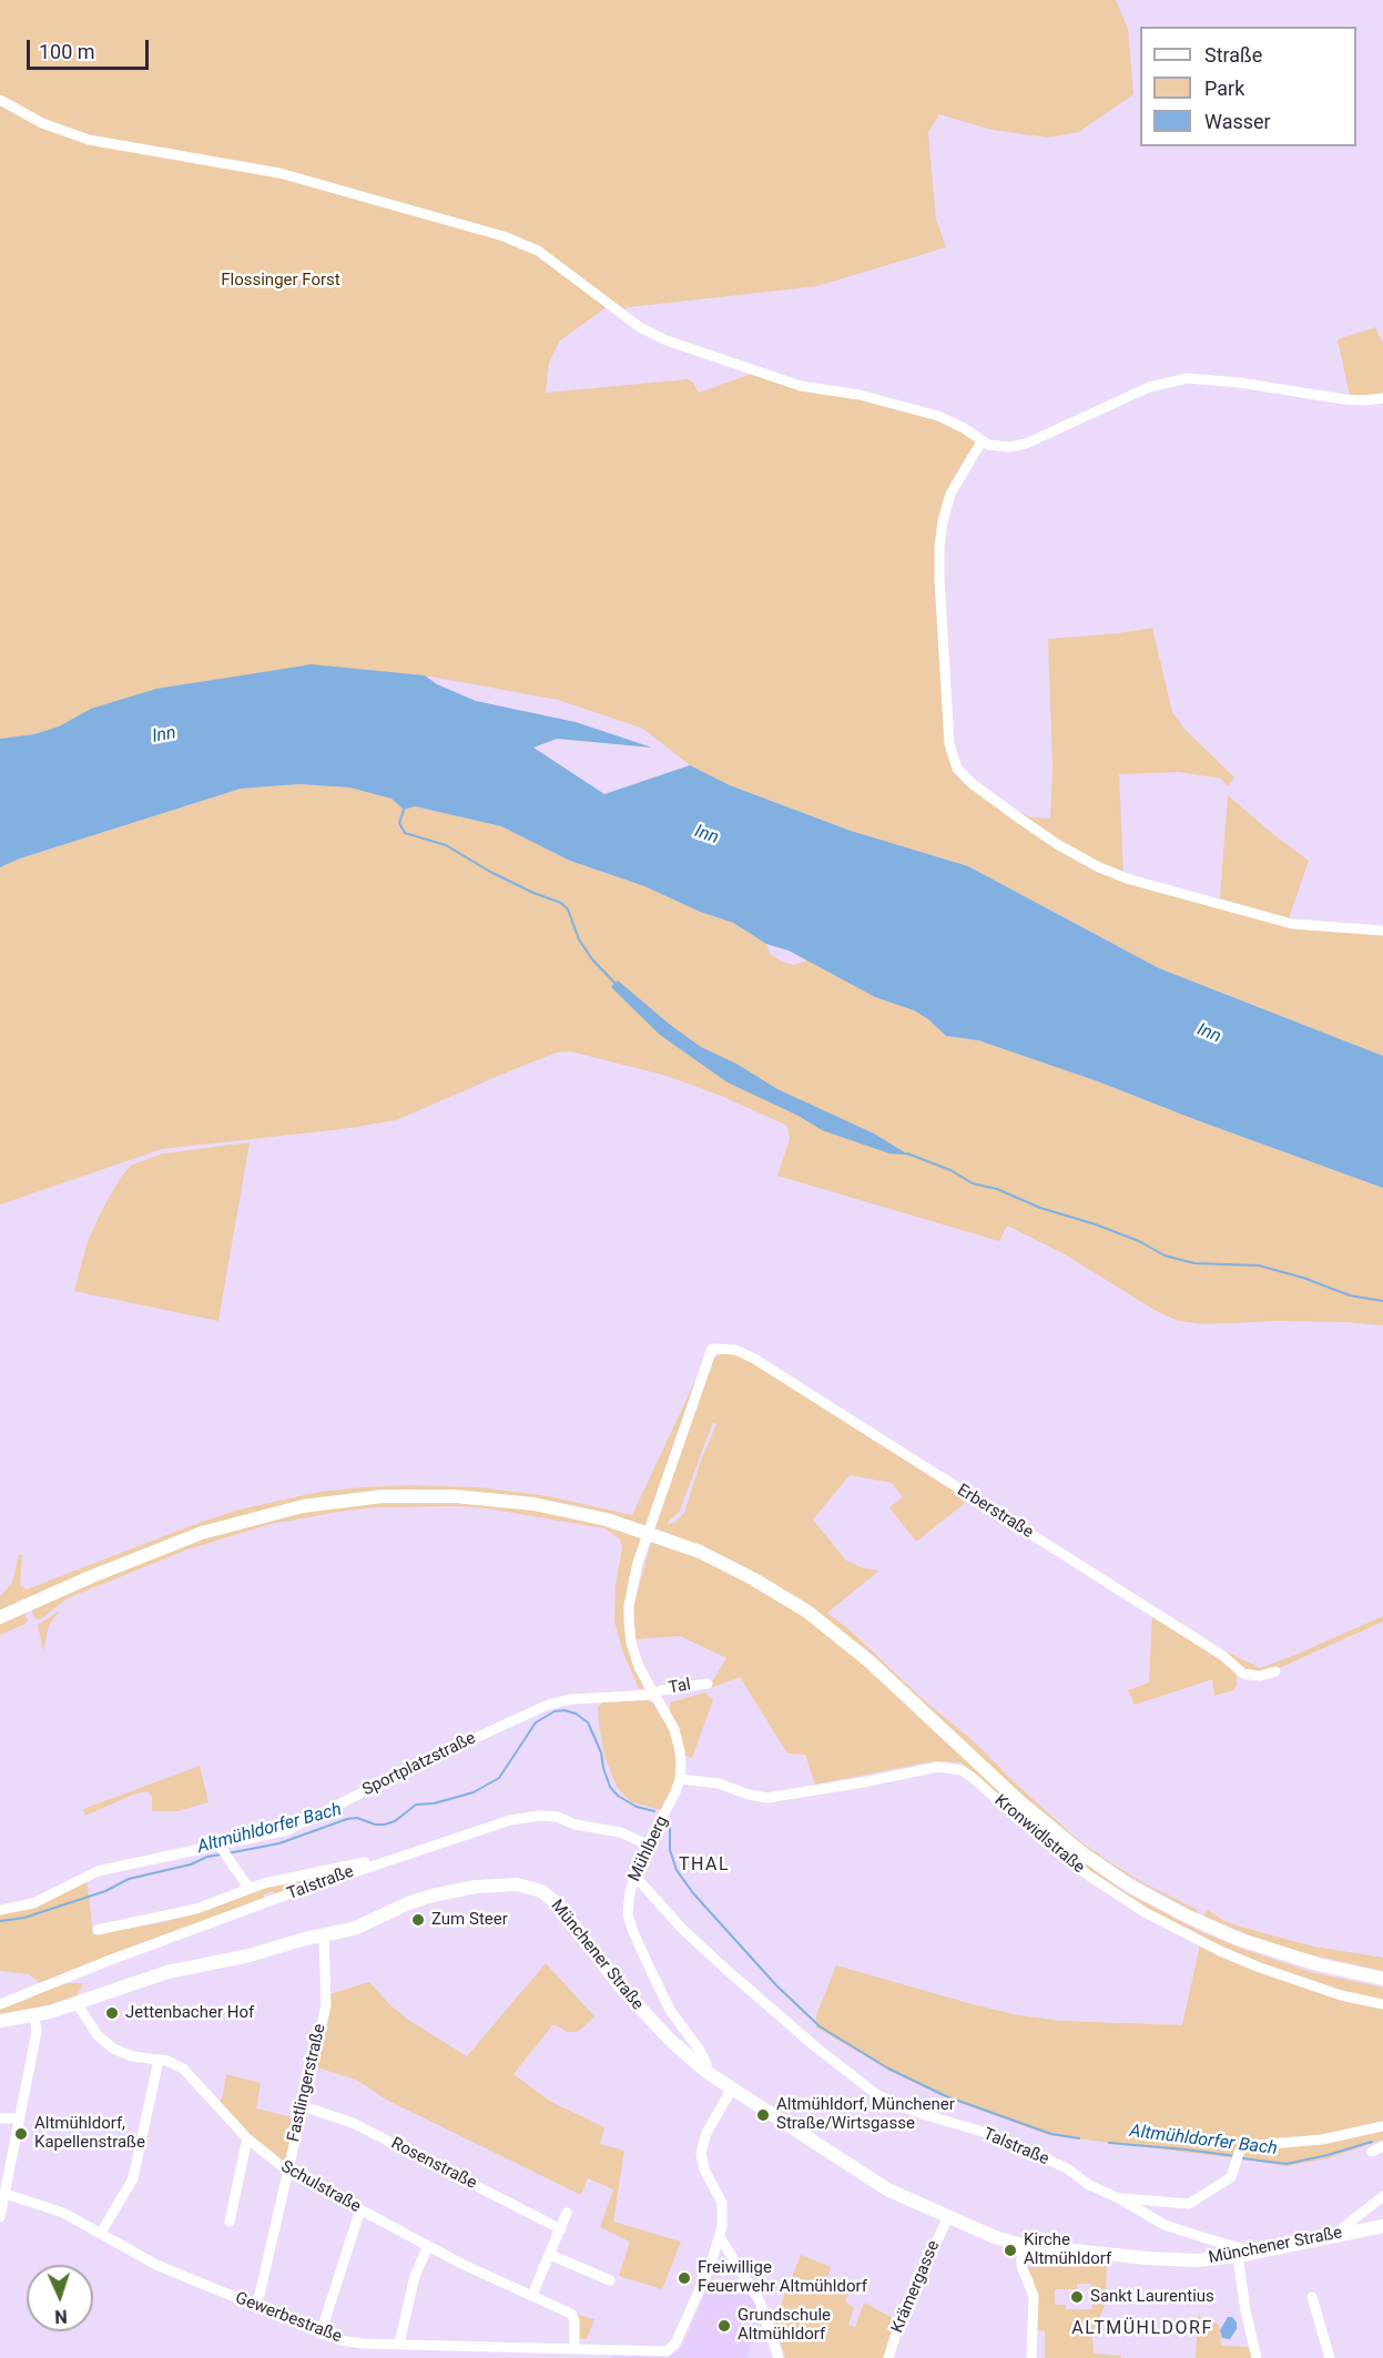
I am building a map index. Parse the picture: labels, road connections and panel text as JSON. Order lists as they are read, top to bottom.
{
  "streets": {
    "street": [
      "Erberstraße",
      "Tal",
      "Sportplatzstraße",
      "Kronwidlstraße",
      "Mühlberg",
      "Talstraße",
      "Münchener Straße",
      "Fastlingerstraße",
      "Rosenstraße",
      "Schulstraße",
      "Krämergasse",
      "Gewerbestraße"
    ]
  },
  "crossings": [
    ["Erberstraße", "Mühlberg"],
    ["Tal", "Sportplatzstraße"],
    ["Tal", "Mühlberg"],
    ["Sportplatzstraße", "Mühlberg"],
    ["Kronwidlstraße", "Mühlberg"],
    ["Mühlberg", "Talstraße"],
    ["Mühlberg", "Münchener Straße"],
    ["Talstraße", "Münchener Straße"],
    ["Münchener Straße", "Fastlingerstraße"],
    ["Münchener Straße", "Schulstraße"],
    ["Münchener Straße", "Krämergasse"],
    ["Fastlingerstraße", "Rosenstraße"],
    ["Fastlingerstraße", "Schulstraße"],
    ["Fastlingerstraße", "Gewerbestraße"],
    ["Schulstraße", "Gewerbestraße"]
  ],
  "districts": ["THAL", "ALTMÜHLDORF"],
  "water": ["Inn", "Altmühldorfer Bach"],
  "parks": ["Flossinger Forst"],
  "places": [
    "Zum Steer",
    "Jettenbacher Hof",
    "Altmühldorf, Münchener Straße/Wirtsgasse",
    "Altmühldorf, Kapellenstraße",
    "Kirche Altmühldorf",
    "Freiwillige Feuerwehr Altmühldorf",
    "Sankt Laurentius",
    "Grundschule Altmühldorf"
  ],
  "legend": ["Straße", "Park", "Wasser"],
  "scale_bar": "100 m",
  "north": "bottom"
}
